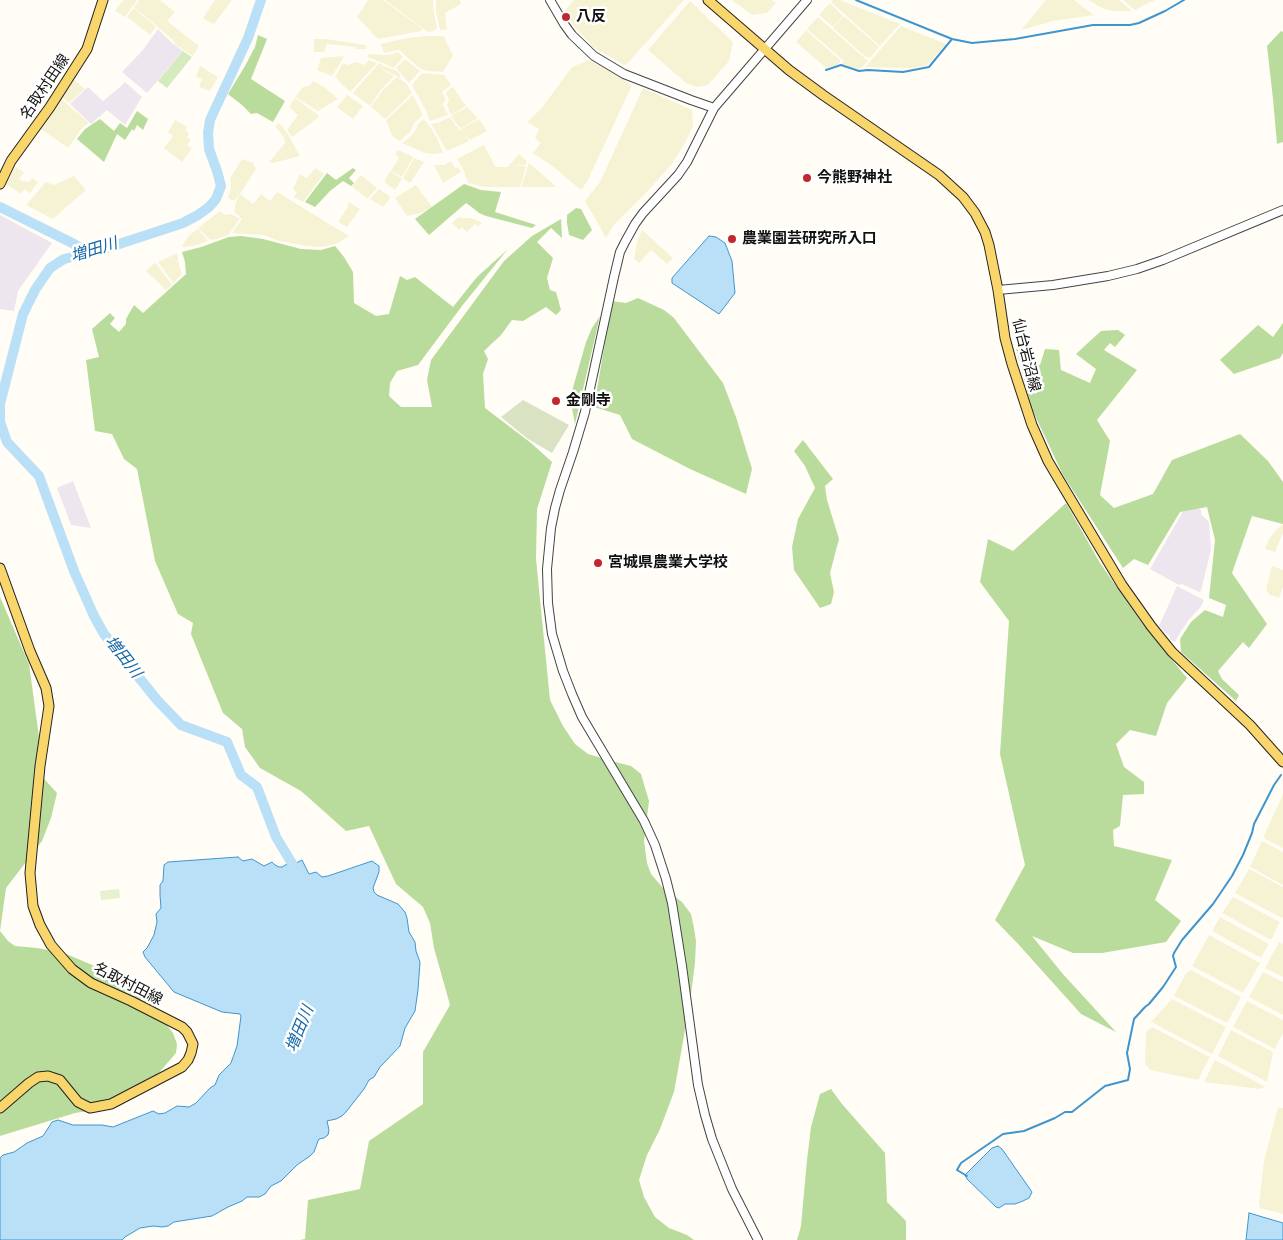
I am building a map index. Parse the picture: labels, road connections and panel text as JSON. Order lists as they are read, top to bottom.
{
  "streets": {
    "main road": ["名取村田線", "仙台岩沼線"]
  },
  "water": ["増田川"],
  "places": [
    "八反",
    "今熊野神社",
    "農業園芸研究所入口",
    "金剛寺",
    "宮城県農業大学校"
  ]
}
